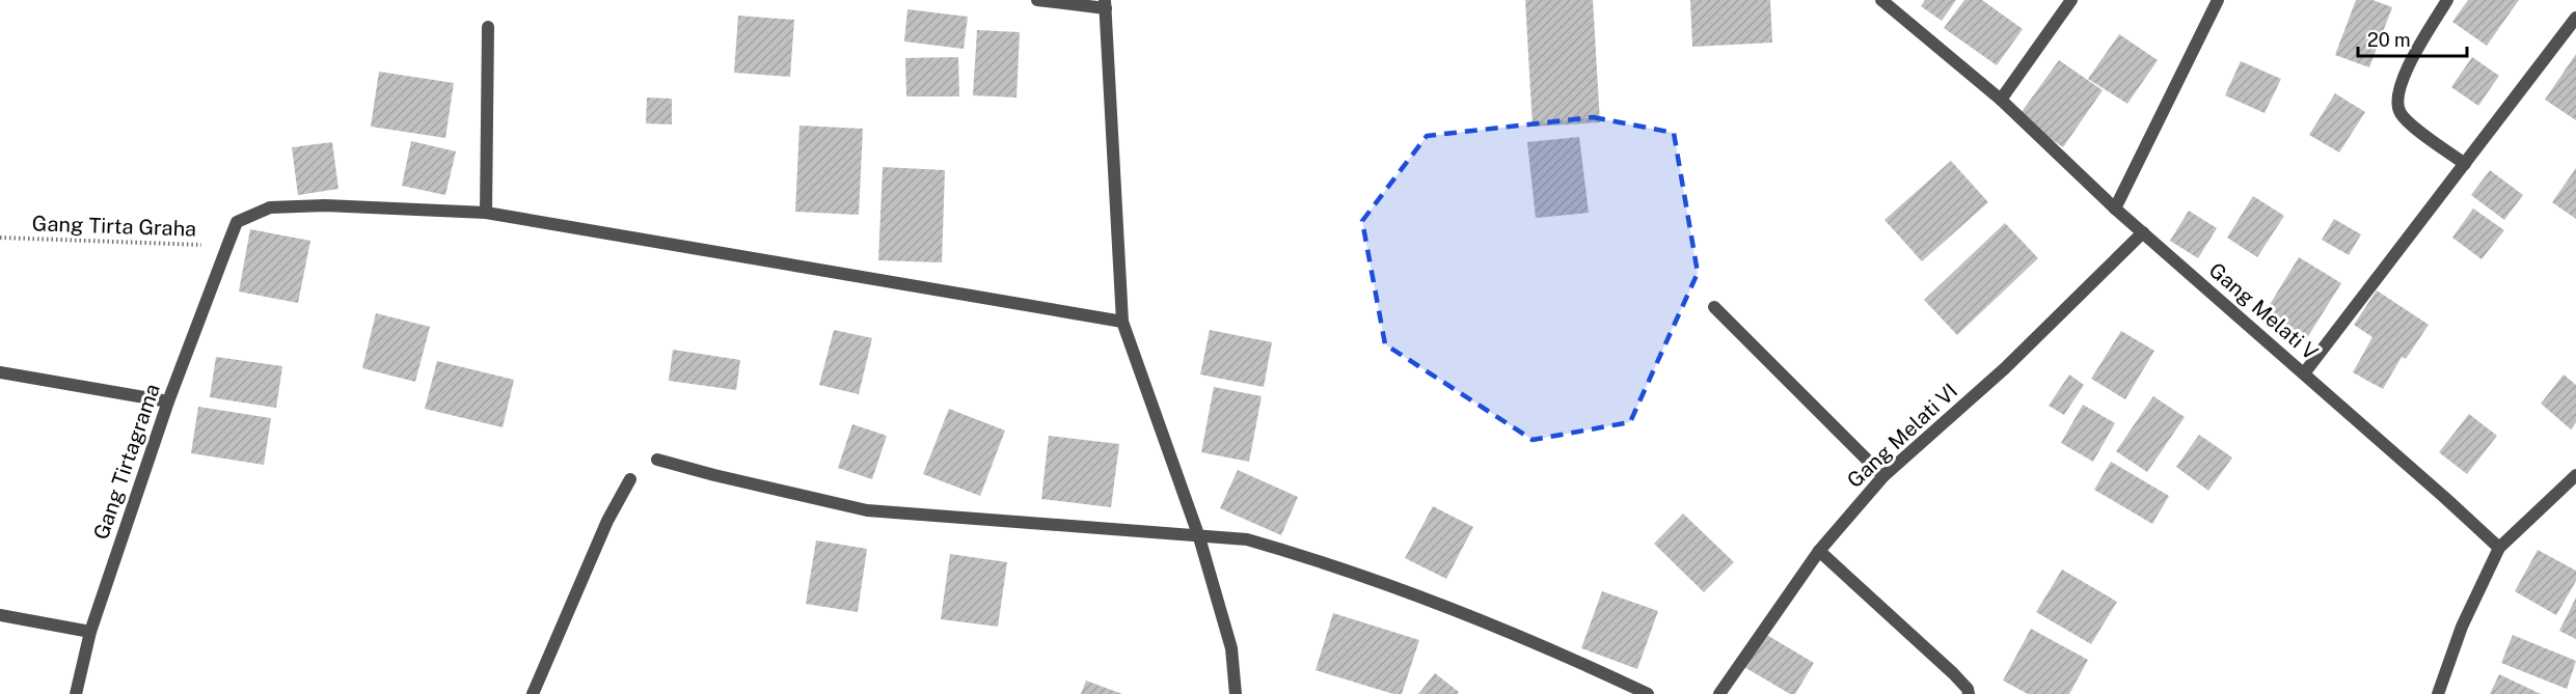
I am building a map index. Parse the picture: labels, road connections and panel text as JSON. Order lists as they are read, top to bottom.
{
  "streets": {
    "street": ["Gang Melati V", "Gang Melati VI", "Gang Tirtagrama"],
    "path": ["Gang Tirta Graha"]
  },
  "crossings": [
    ["Gang Tirta Graha", "Gang Tirtagrama"],
    ["Gang Melati V", "Gang Melati VI"]
  ],
  "scale_bar": "20 m"
}
